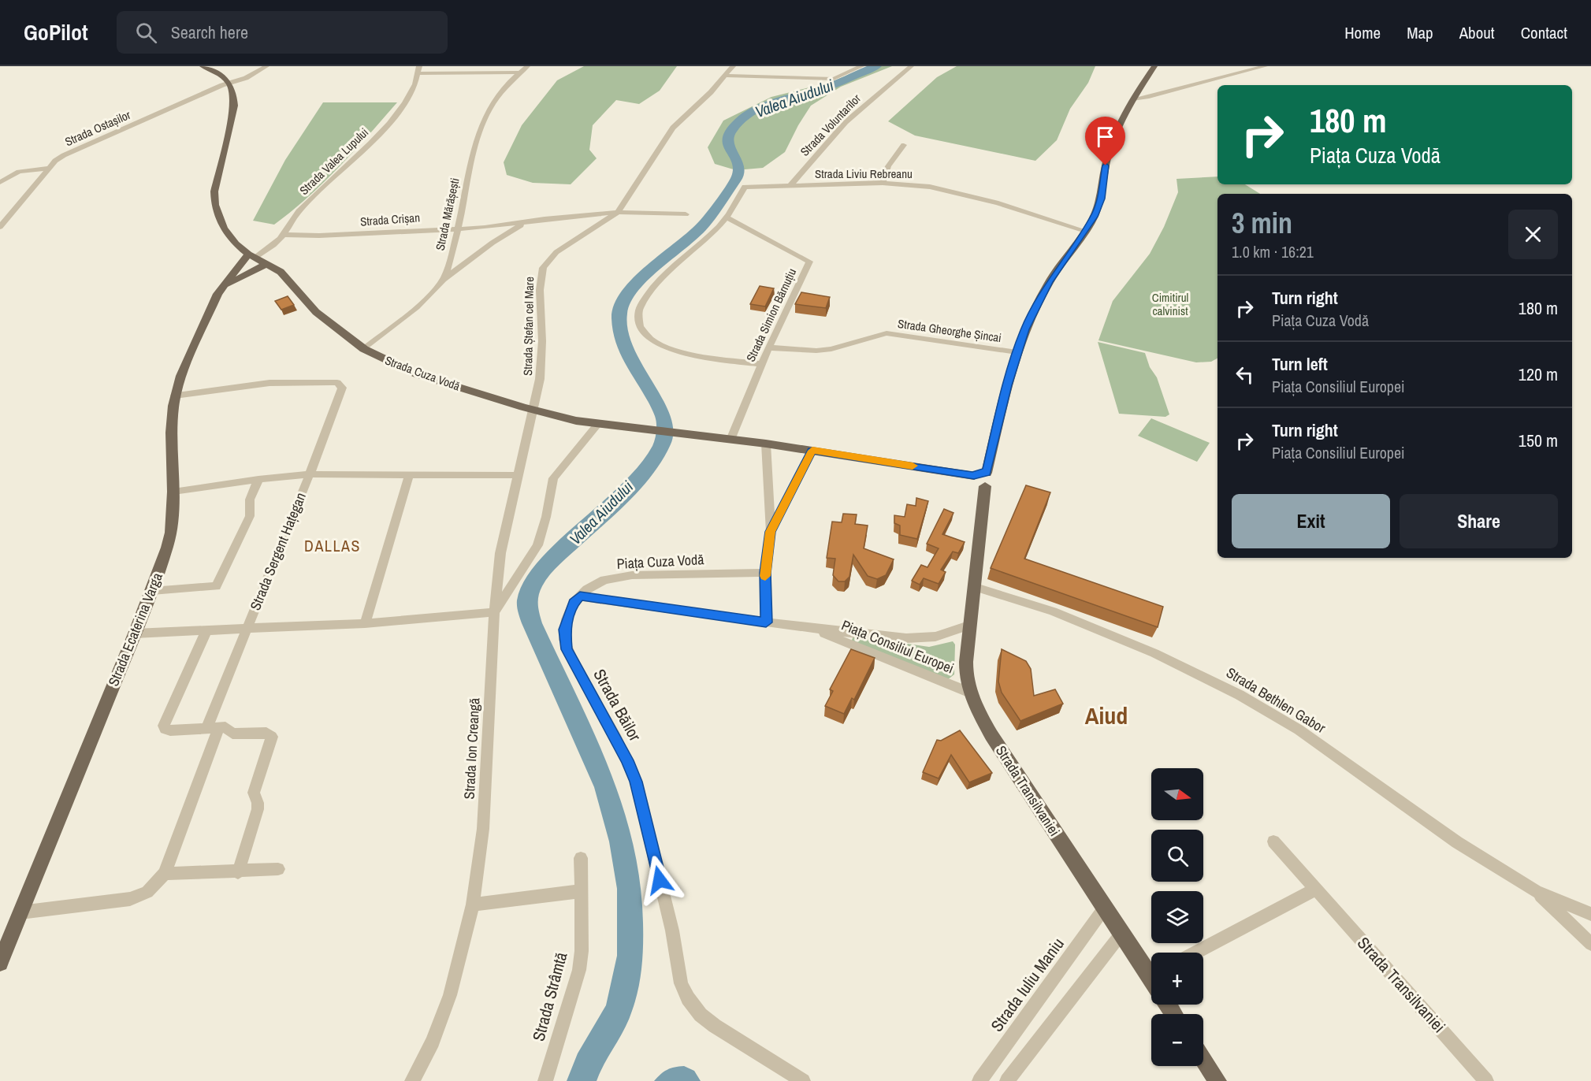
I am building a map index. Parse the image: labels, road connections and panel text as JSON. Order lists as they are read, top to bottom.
{
  "streets": {
    "main road": ["Strada Cuza Vodă", "Strada Ecaterina Varga", "Strada Transilvaniei"],
    "street": [
      "Strada Voluntarilor",
      "Strada Ostașilor",
      "Strada Valea Lupului",
      "Strada Liviu Rebreanu",
      "Strada Mărășești",
      "Strada Crișan",
      "Strada Simion Bărnuțiu",
      "Strada Ștefan cel Mare",
      "Strada Gheorghe Șincai",
      "Strada Sergent Hațegan",
      "Piața Cuza Vodă",
      "Piața Consiliul Europei",
      "Strada Bethlen Gabor",
      "Strada Băilor",
      "Strada Ion Creangă",
      "Strada Iuliu Maniu",
      "Strada Strâmtă"
    ]
  },
  "crossings": [
    ["Strada Voluntarilor", "Strada Liviu Rebreanu"],
    ["Strada Ostașilor", "Strada Cuza Vodă"],
    ["Strada Valea Lupului", "Strada Mărășești"],
    ["Strada Valea Lupului", "Strada Crișan"],
    ["Strada Valea Lupului", "Strada Cuza Vodă"],
    ["Strada Valea Lupului", "Strada Ecaterina Varga"],
    ["Strada Liviu Rebreanu", "Strada Simion Bărnuțiu"],
    ["Strada Mărășești", "Strada Crișan"],
    ["Strada Mărășești", "Strada Cuza Vodă"],
    ["Strada Crișan", "Strada Ștefan cel Mare"],
    ["Strada Simion Bărnuțiu", "Strada Gheorghe Șincai"],
    ["Strada Simion Bărnuțiu", "Strada Cuza Vodă"],
    ["Strada Ștefan cel Mare", "Strada Cuza Vodă"],
    ["Strada Ștefan cel Mare", "Strada Ion Creangă"],
    ["Strada Cuza Vodă", "Strada Ecaterina Varga"],
    ["Strada Cuza Vodă", "Strada Ion Creangă"],
    ["Strada Sergent Hațegan", "Strada Ecaterina Varga"],
    ["Strada Sergent Hațegan", "Strada Ion Creangă"],
    ["Piața Cuza Vodă", "Strada Băilor"],
    ["Piața Consiliul Europei", "Strada Transilvaniei"],
    ["Strada Bethlen Gabor", "Strada Transilvaniei"],
    ["Strada Transilvaniei", "Strada Iuliu Maniu"]
  ],
  "districts": ["DALLAS", "Aiud"],
  "water": ["Valea Aiudului"],
  "parks": ["Cimitirul calvinist"],
  "north": "right",
  "page": {
    "header": "GoPilot",
    "search": "Search here",
    "nav": [
      "Home",
      "Map",
      "About",
      "Contact"
    ],
    "turn": ["180 m", "Piața Cuza Vodă"],
    "heading": ["3 min", "1.0 km · 16:21"],
    "list": [
      {
        "name": "Turn right",
        "note": "Piața Cuza Vodă",
        "value": "180 m"
      },
      {
        "name": "Turn left",
        "note": "Piața Consiliul Europei",
        "value": "120 m"
      },
      {
        "name": "Turn right",
        "note": "Piața Consiliul Europei",
        "value": "150 m"
      }
    ],
    "buttons": ["Exit", "Share"],
    "map_buttons": ["+", "−"]
  }
}
